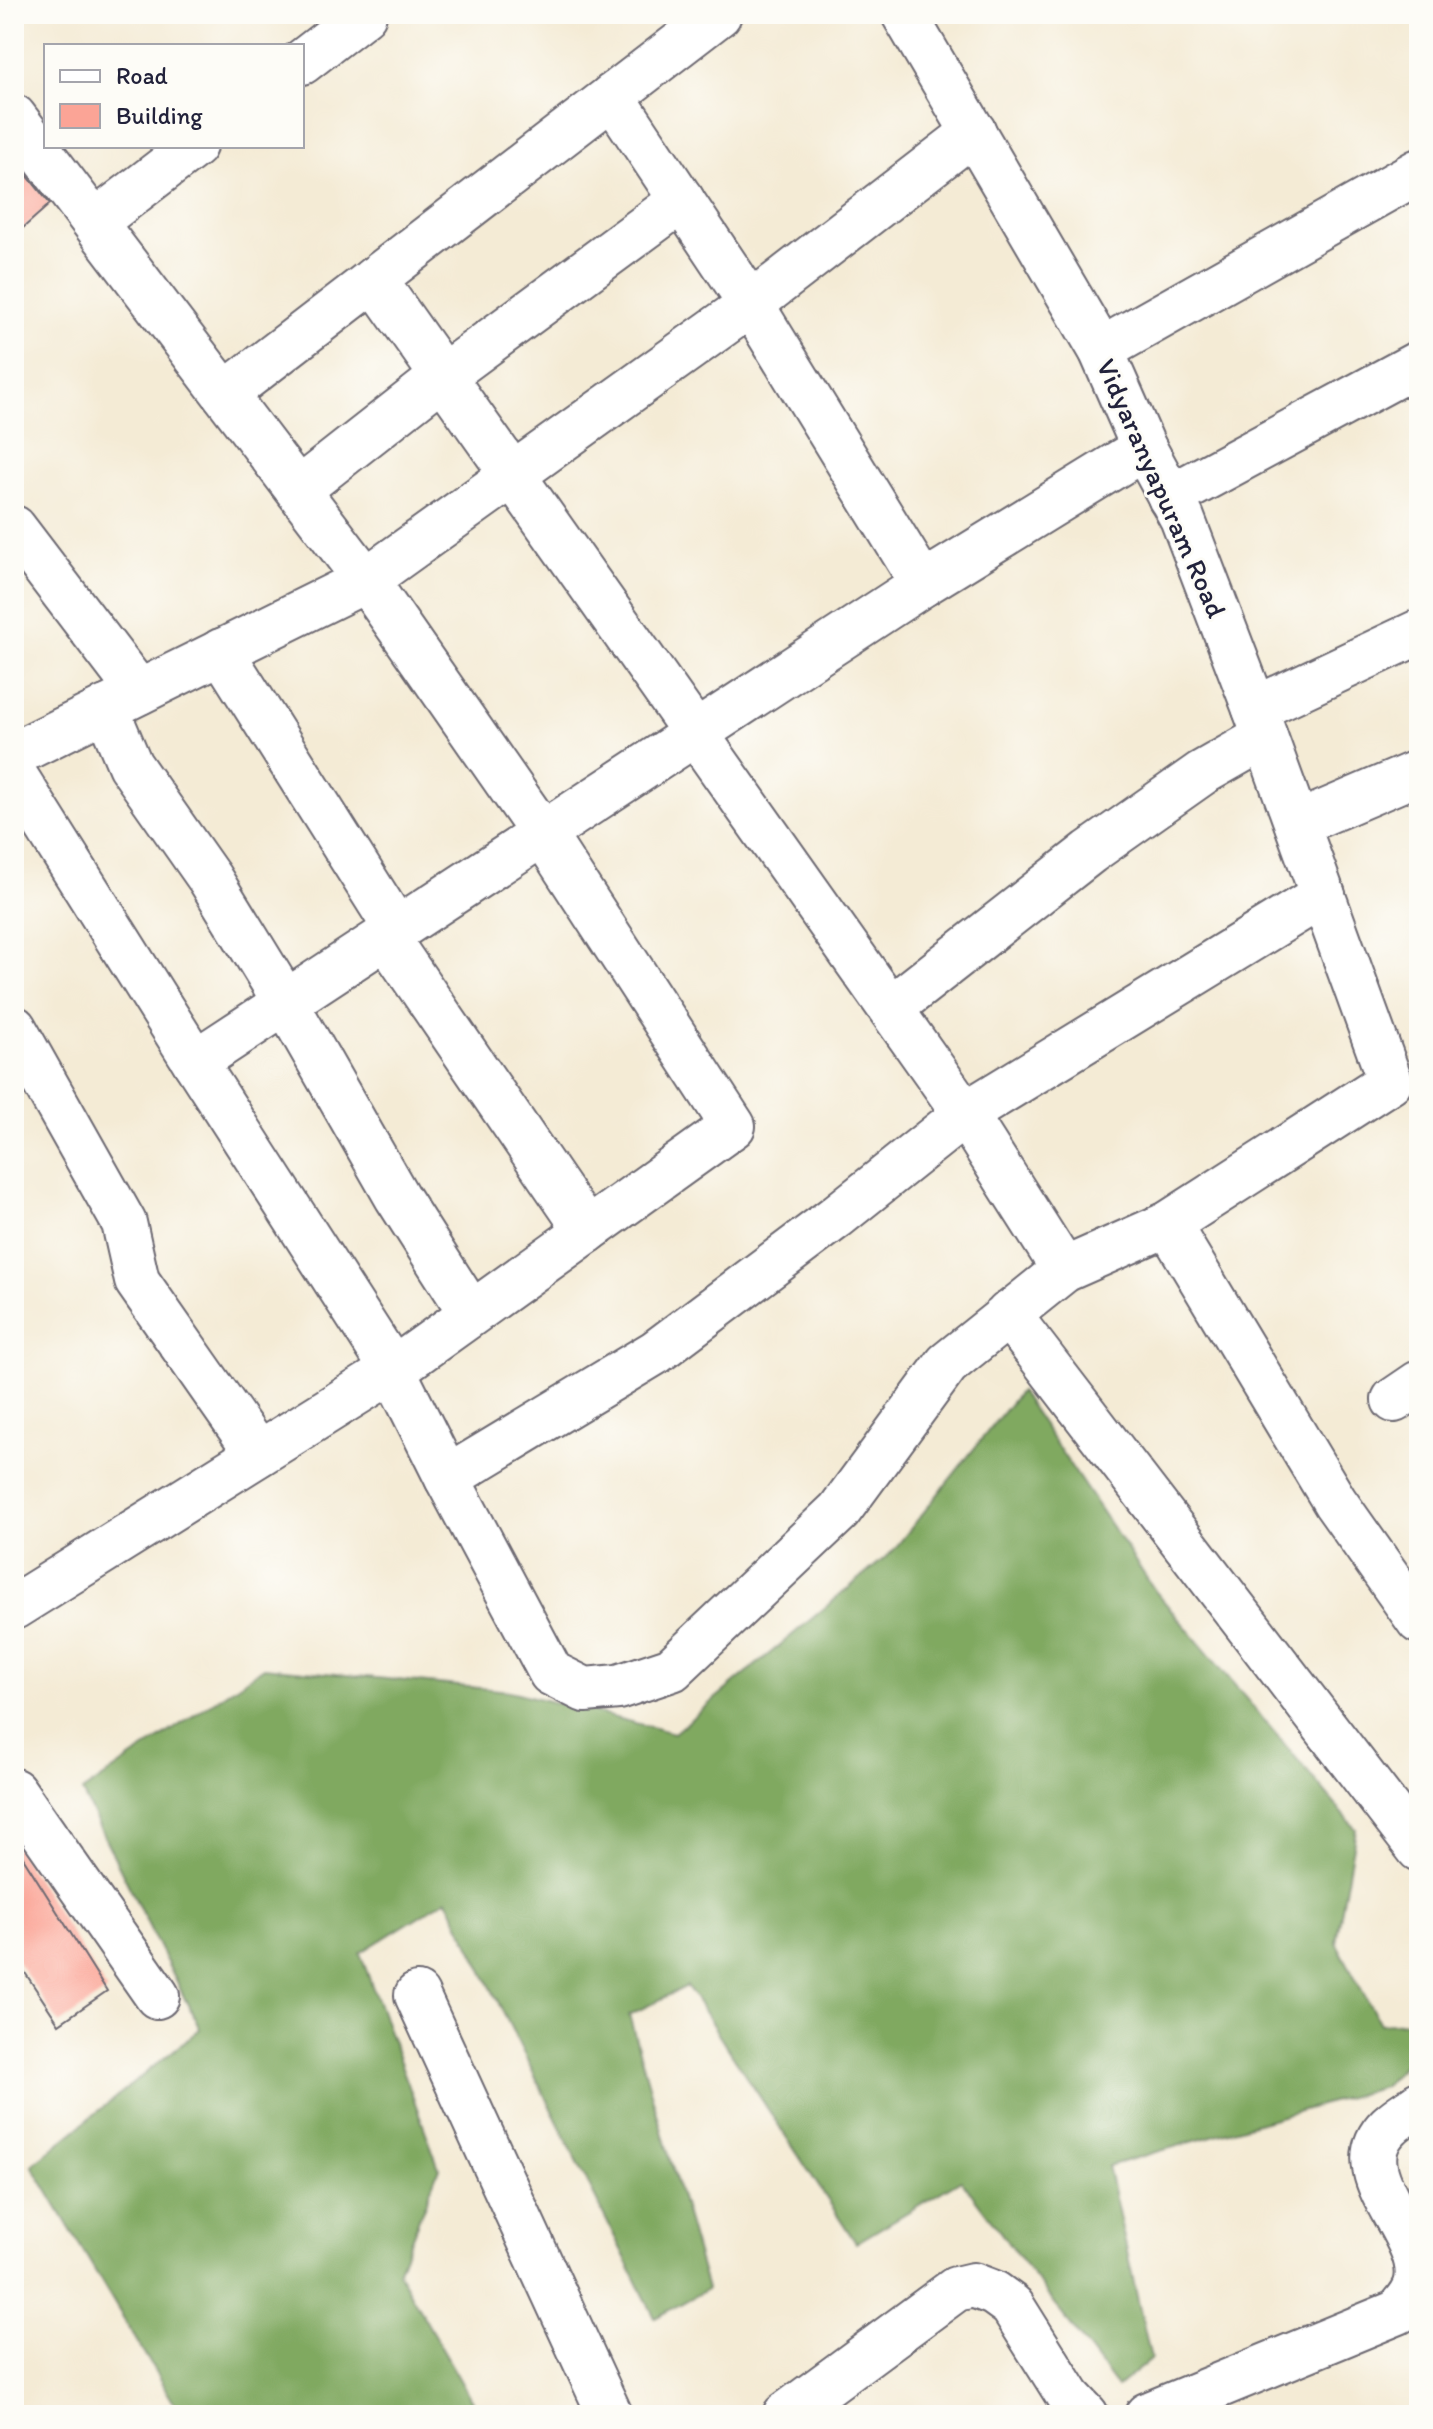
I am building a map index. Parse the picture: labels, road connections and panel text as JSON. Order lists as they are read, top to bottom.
{
  "streets": {
    "street": ["Vidyaranyapuram Road"]
  },
  "legend": ["Road", "Building"]
}
